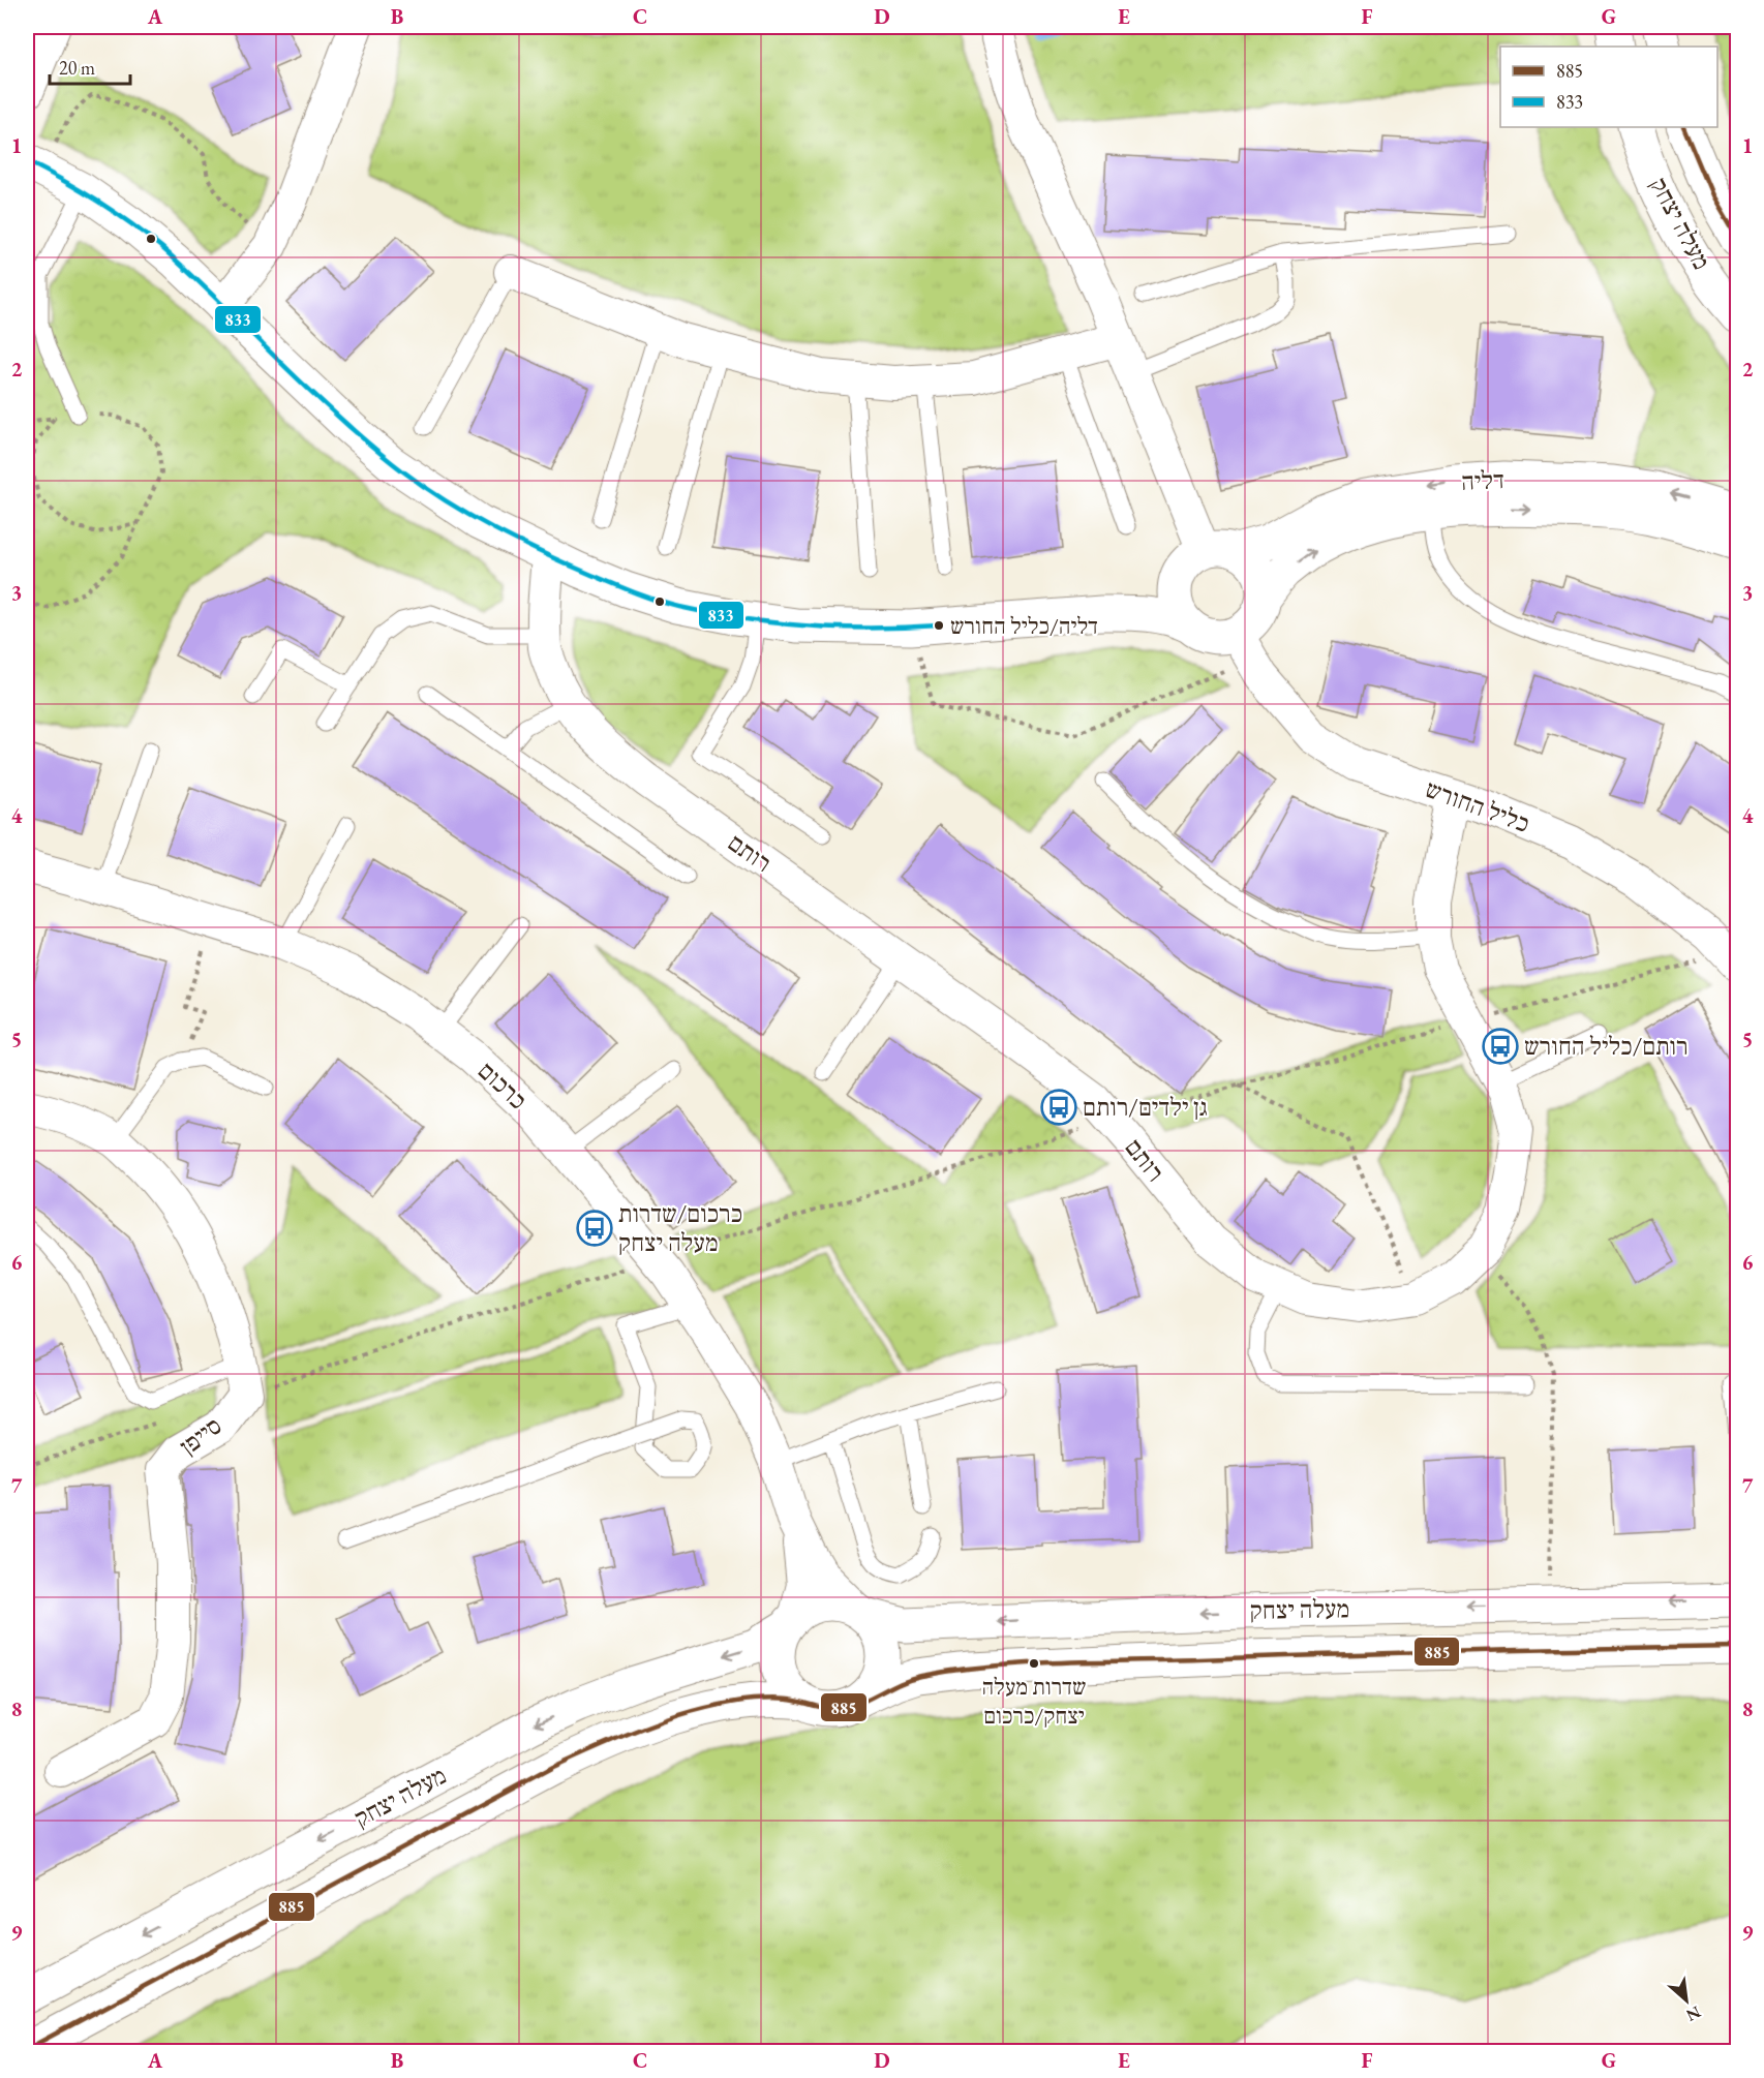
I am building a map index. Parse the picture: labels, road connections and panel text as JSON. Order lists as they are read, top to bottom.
{
  "streets": {
    "street": [
      "מעלה יצחק",
      "דליה",
      "כליל החורש",
      "רותם",
      "כרכום",
      "סייפן"
    ]
  },
  "crossings": [
    ["מעלה יצחק", "כרכום"],
    ["דליה", "כליל החורש"],
    ["כליל החורש", "רותם"]
  ],
  "places": {
    "other": ["דליה/כליל החורש", "שדרות מעלה יצחק/כרכום"],
    "bus stop": ["רותם/כליל החורש", "גן ילדים/רותם", "כרכום/שדרות מעלה יצחק"]
  },
  "lines": ["transit line 885", "transit line 833"],
  "legend": ["885", "833"],
  "scale_bar": "20 m",
  "north": "bottom right",
  "grid": {
    "columns": [
      "A",
      "B",
      "C",
      "D",
      "E",
      "F",
      "G"
    ],
    "rows": [
      "1",
      "2",
      "3",
      "4",
      "5",
      "6",
      "7",
      "8",
      "9"
    ]
  }
}
